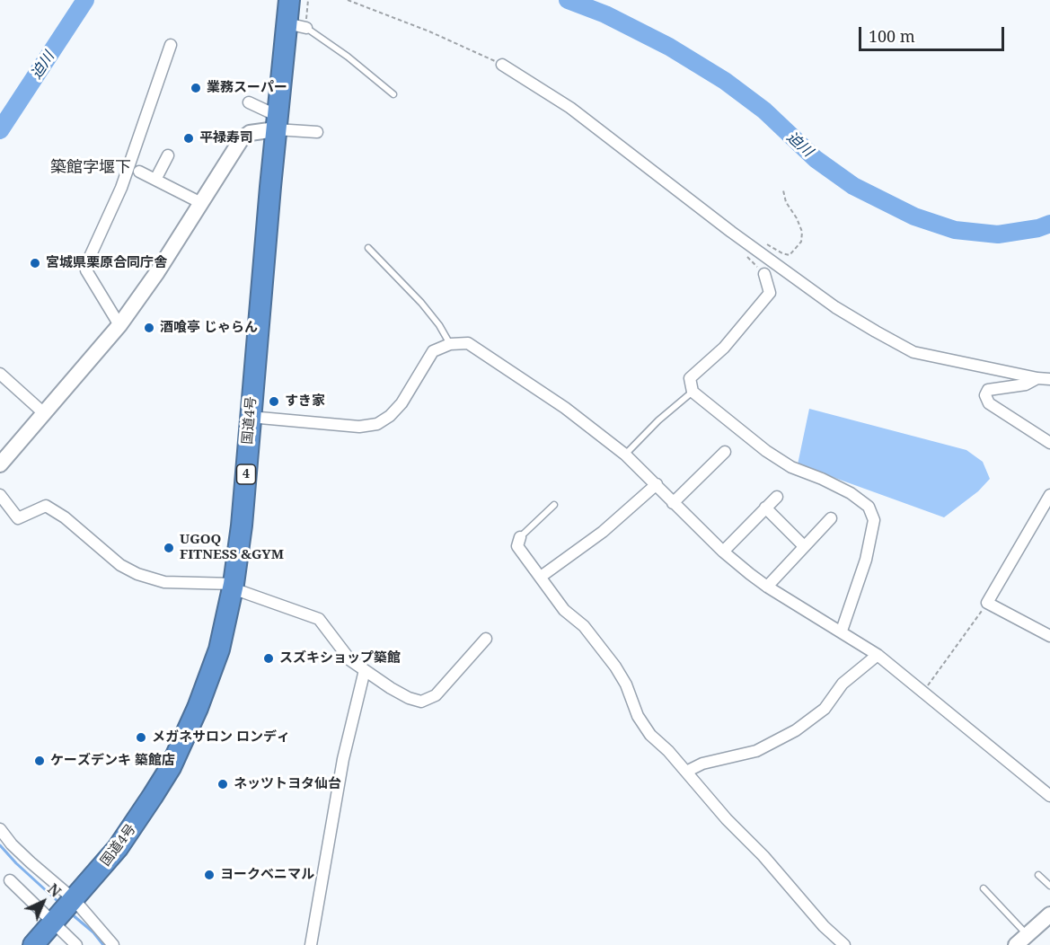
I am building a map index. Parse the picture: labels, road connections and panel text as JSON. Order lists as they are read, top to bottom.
{
  "streets": {
    "highway": ["国道4号", "4"]
  },
  "districts": ["築館字堰下"],
  "water": ["迫川"],
  "places": [
    "業務スーパー",
    "平禄寿司",
    "宮城県栗原合同庁舎",
    "酒喰亭 じゃらん",
    "すき家",
    "UGOQ FITNESS &GYM",
    "スズキショップ築館",
    "メガネサロン ロンディ",
    "ケーズデンキ 築館店",
    "ネッツトヨタ仙台",
    "ヨークベニマル"
  ],
  "scale_bar": "100 m",
  "north": "top right"
}
